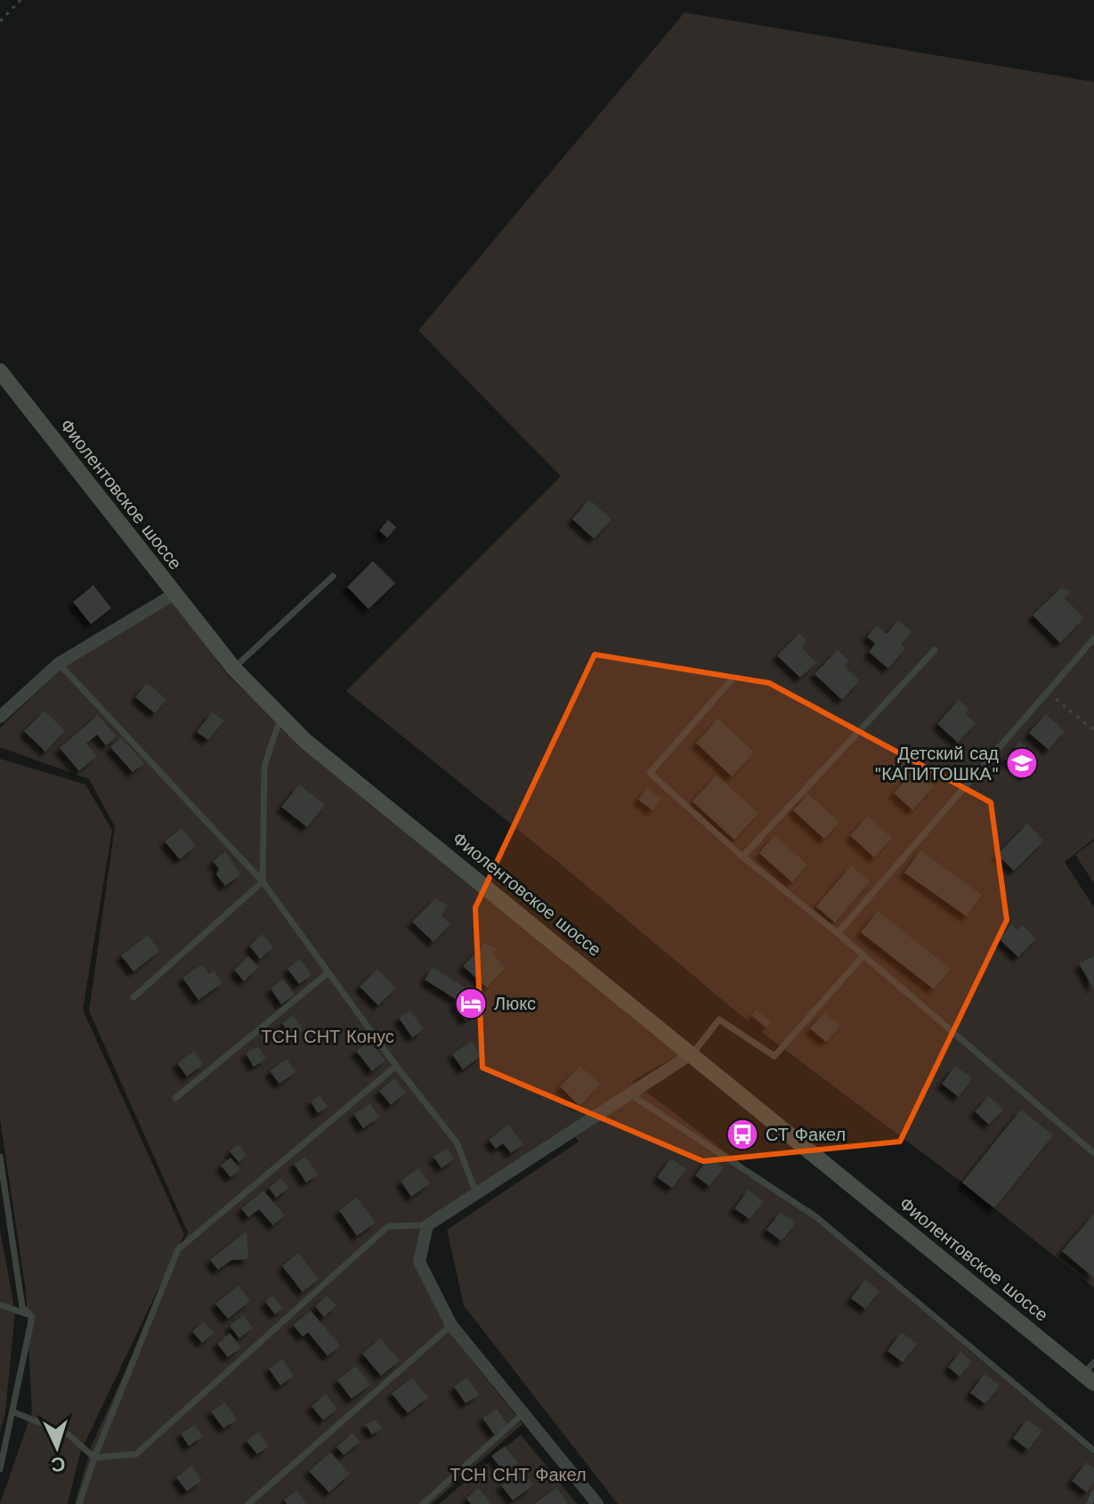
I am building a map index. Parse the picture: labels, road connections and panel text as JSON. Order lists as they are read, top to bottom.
{
  "streets": {
    "main road": ["Фиолентовское шоссе"]
  },
  "parks": ["ТСН СНТ Конус", "ТСН СНТ Факел"],
  "places": {
    "school or university": ["Детский сад \"КАПИТОШКА\""],
    "hotel": ["Люкс"],
    "bus stop": ["СТ Факел"]
  },
  "north": "bottom"
}
